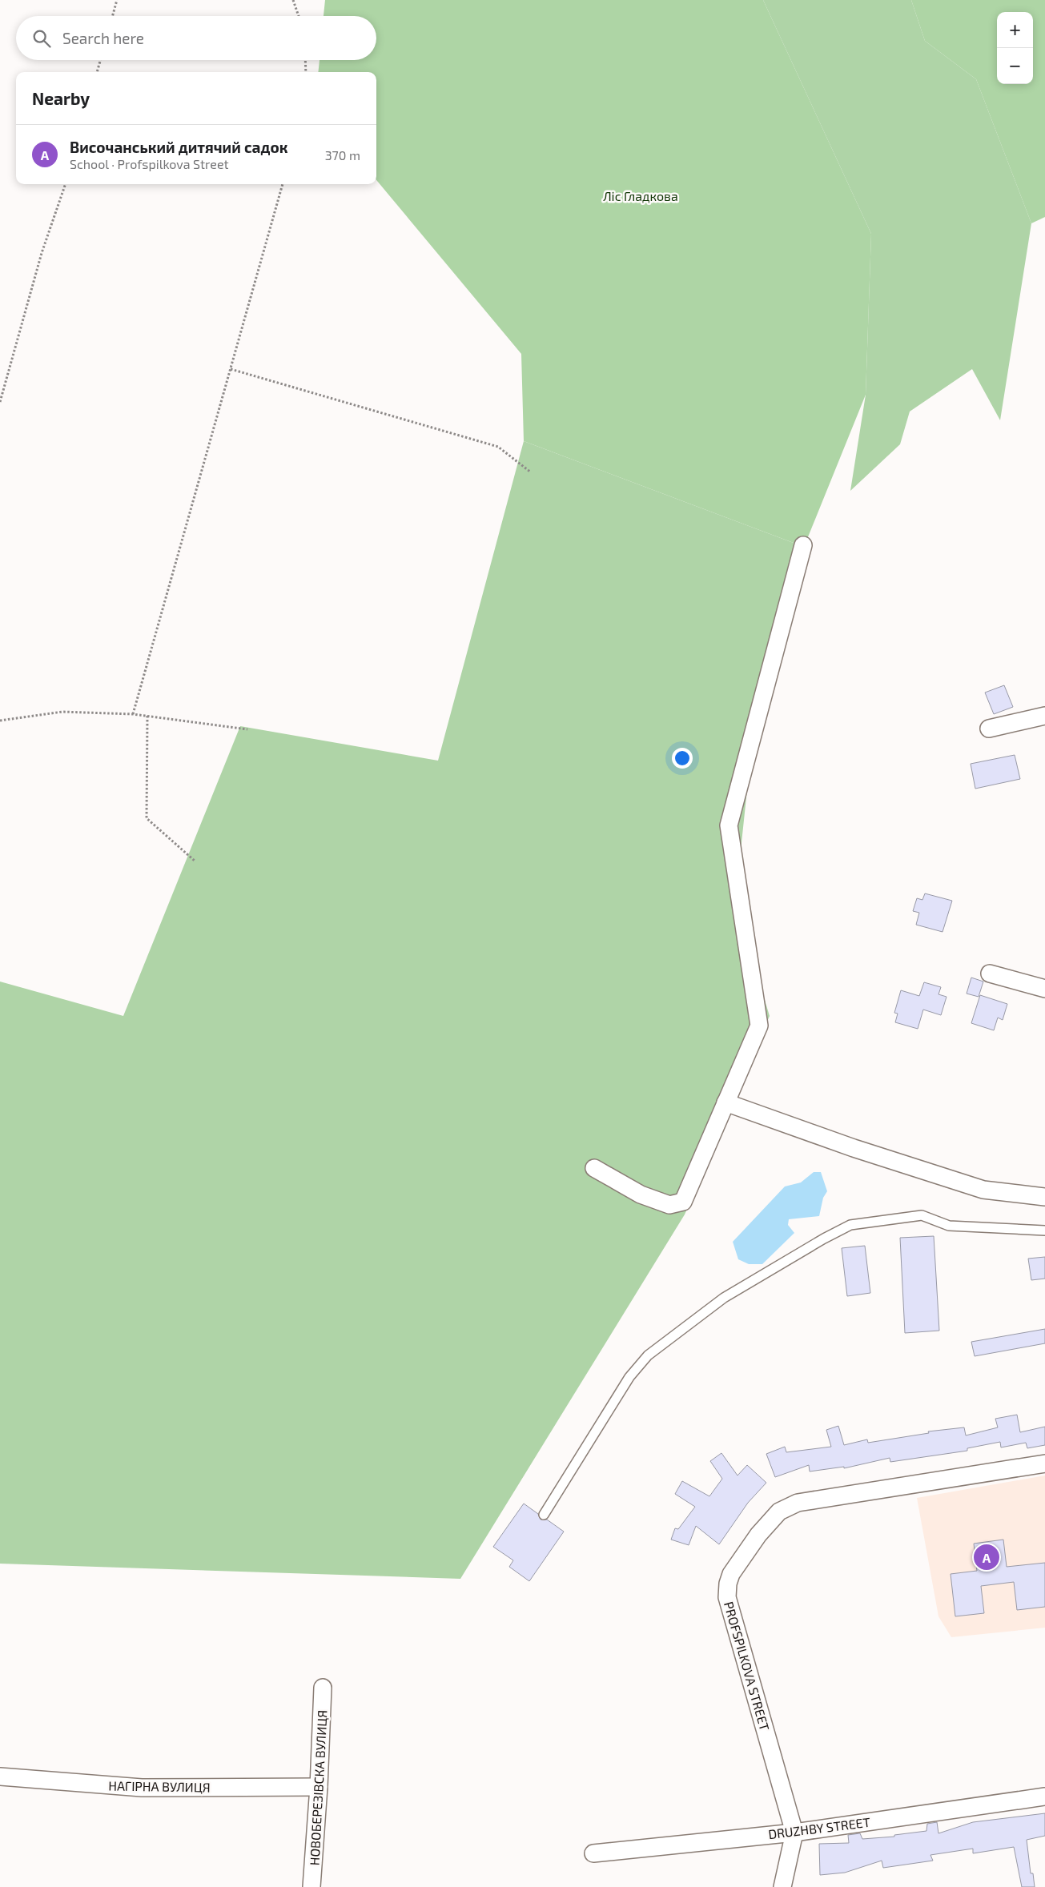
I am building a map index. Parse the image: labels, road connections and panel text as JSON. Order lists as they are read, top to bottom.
{
  "streets": {
    "street": [
      "PROFSPILKOVA STREET",
      "НАГІРНА ВУЛИЦЯ",
      "НОВОБЕРЕЗІВСКА ВУЛИЦЯ",
      "DRUZHBY STREET"
    ]
  },
  "crossings": [
    ["PROFSPILKOVA STREET", "DRUZHBY STREET"],
    ["НАГІРНА ВУЛИЦЯ", "НОВОБЕРЕЗІВСКА ВУЛИЦЯ"]
  ],
  "parks": ["Ліс Гладкова"],
  "page": {
    "map_buttons": ["+", "−"],
    "search": "Search here",
    "heading": "Nearby",
    "list": [
      {
        "mark": "A",
        "name": "Височанський дитячий садок",
        "note": "School · Profspilkova Street",
        "value": "370 m"
      }
    ],
    "pins": "A"
  }
}
